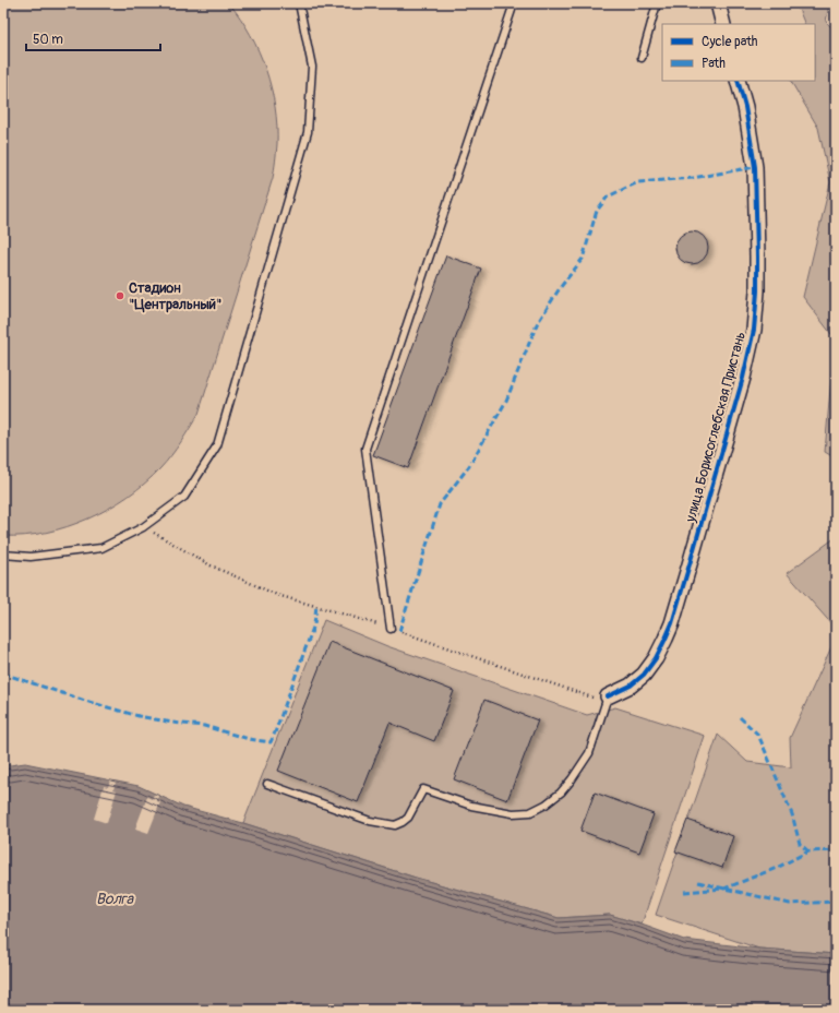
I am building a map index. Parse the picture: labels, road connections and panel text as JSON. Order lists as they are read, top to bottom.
{
  "streets": {
    "street": ["улица Борисоглебская Пристань"]
  },
  "water": ["Волга"],
  "places": ["Стадион \"Центральный\""],
  "legend": ["Cycle path", "Path"],
  "scale_bar": "50 m"
}
